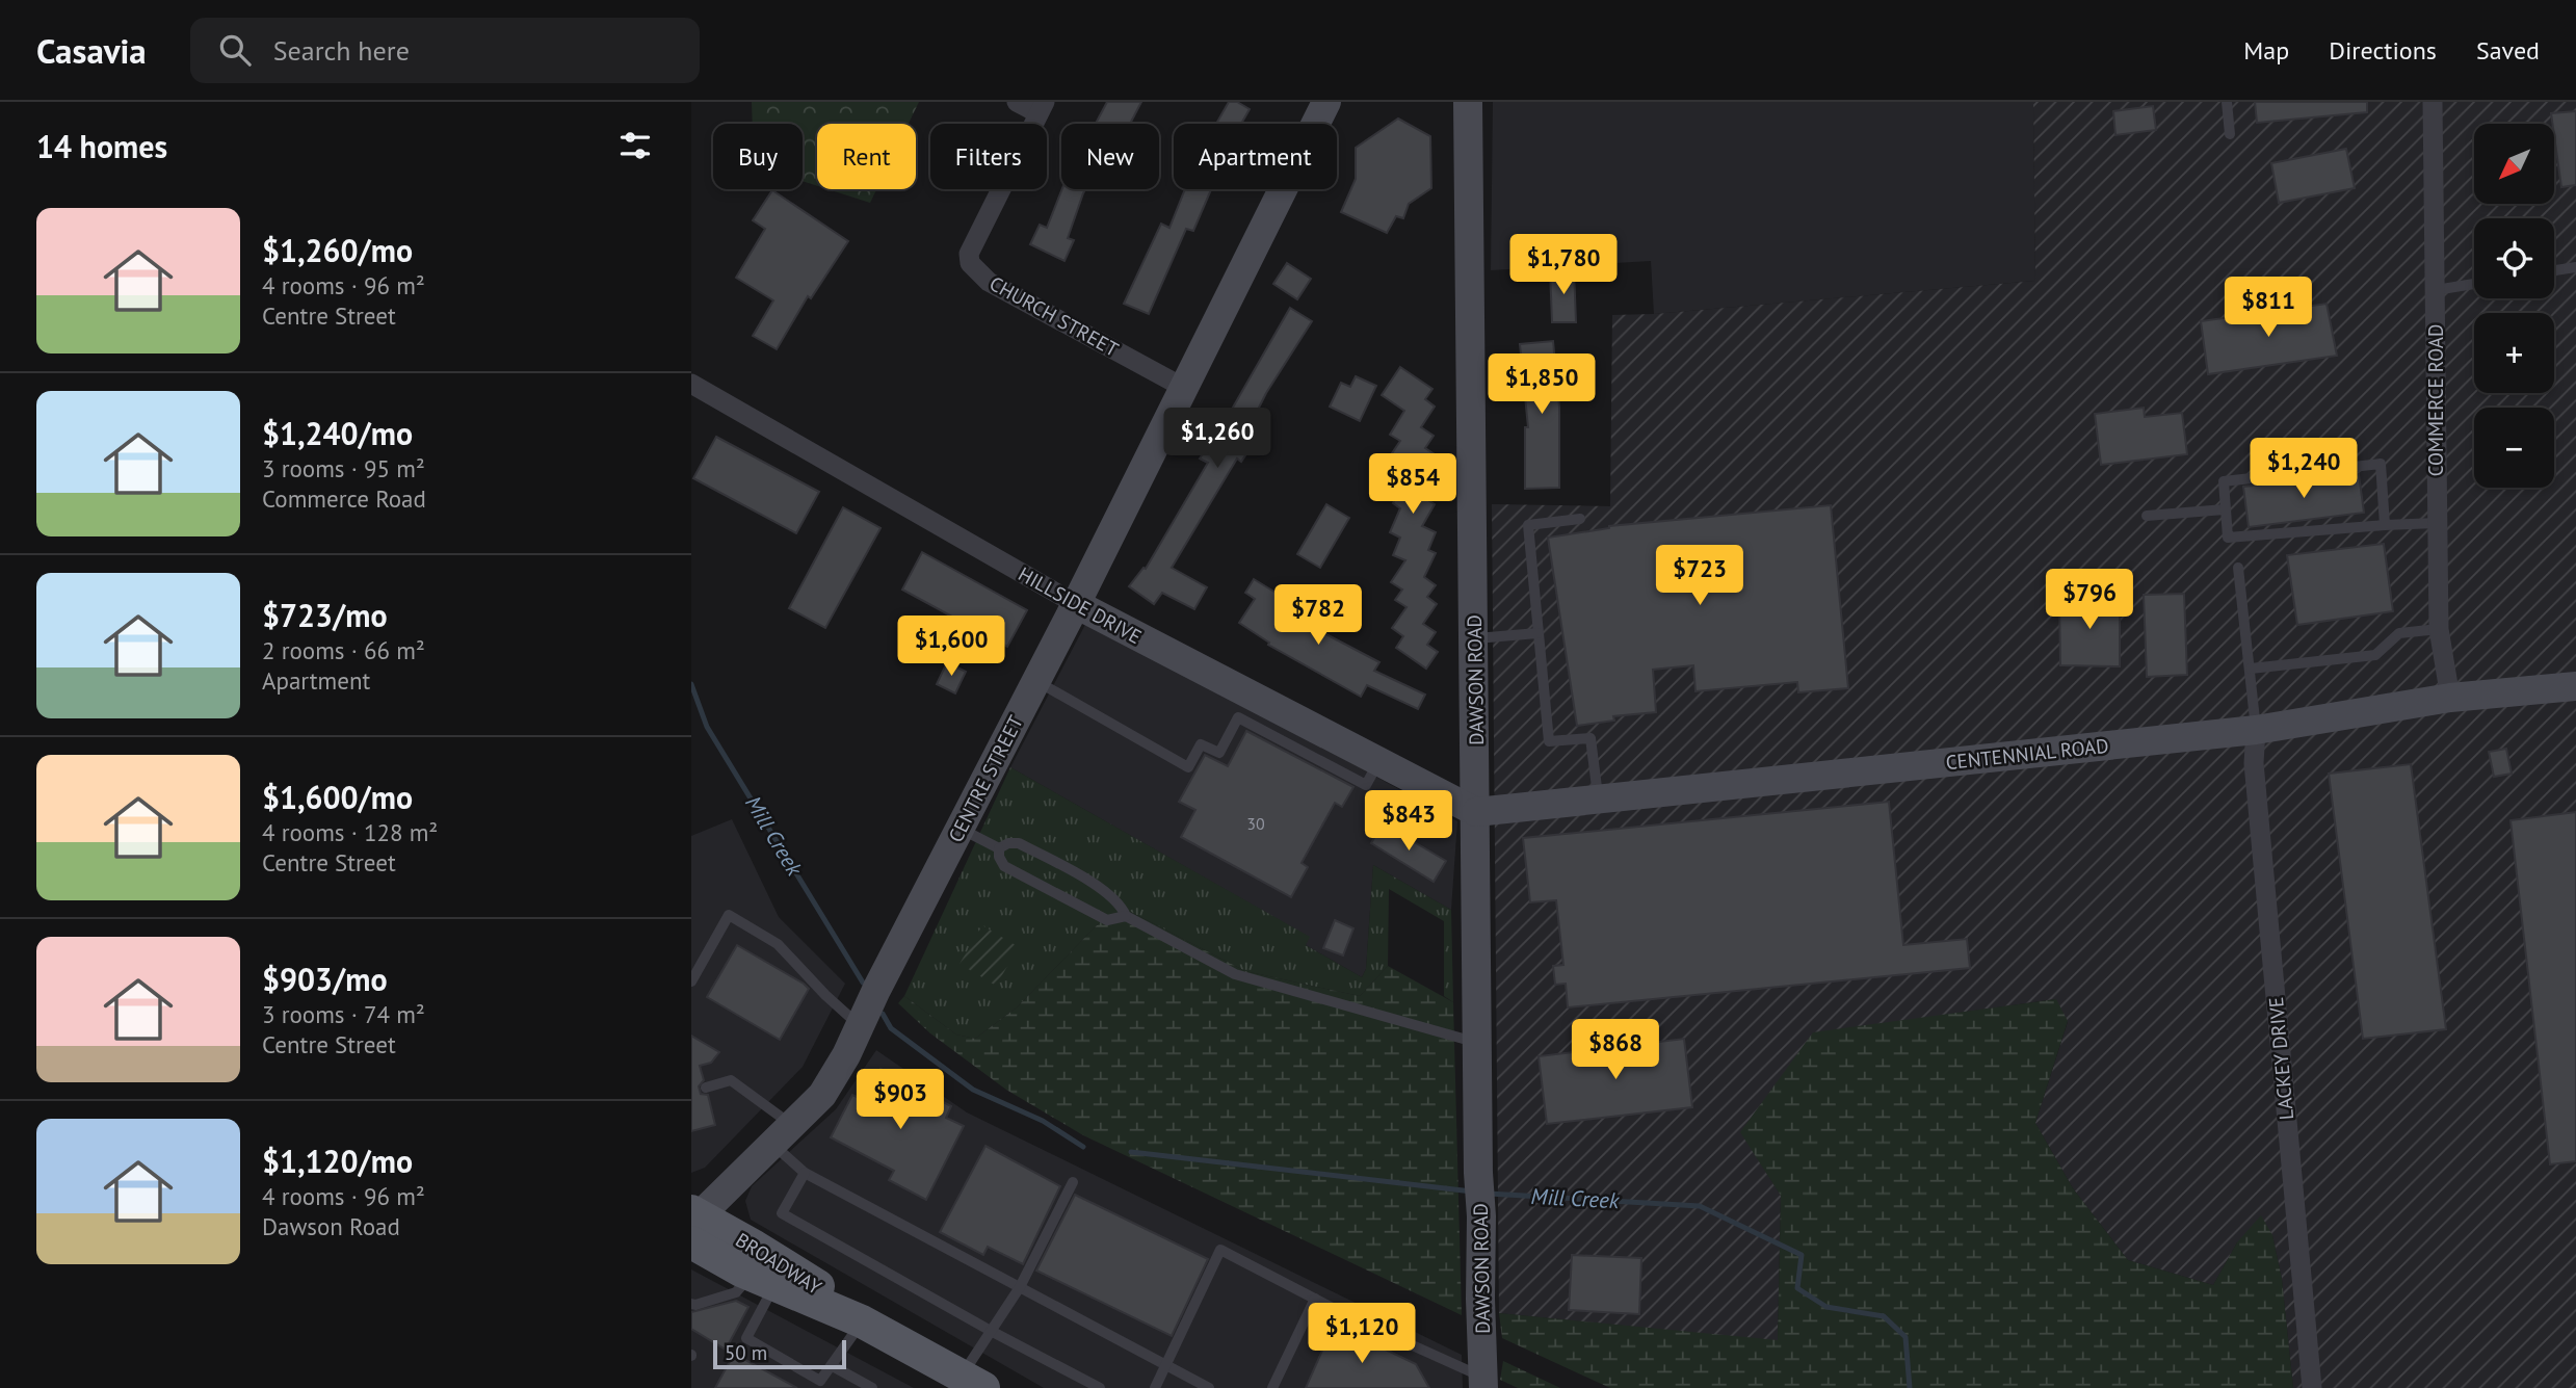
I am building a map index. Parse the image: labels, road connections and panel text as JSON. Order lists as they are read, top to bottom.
{
  "streets": {
    "main road": ["BROADWAY"],
    "street": [
      "CHURCH STREET",
      "COMMERCE ROAD",
      "HILLSIDE DRIVE",
      "DAWSON ROAD",
      "CENTENNIAL ROAD",
      "CENTRE STREET",
      "LACKEY DRIVE"
    ]
  },
  "crossings": [
    ["CHURCH STREET", "CENTRE STREET"],
    ["COMMERCE ROAD", "CENTENNIAL ROAD"],
    ["HILLSIDE DRIVE", "DAWSON ROAD"],
    ["HILLSIDE DRIVE", "CENTENNIAL ROAD"],
    ["HILLSIDE DRIVE", "CENTRE STREET"],
    ["DAWSON ROAD", "CENTENNIAL ROAD"],
    ["CENTENNIAL ROAD", "LACKEY DRIVE"],
    ["CENTRE STREET", "BROADWAY"]
  ],
  "water": ["Mill Creek"],
  "house_numbers": ["30"],
  "scale_bar": "50 m",
  "north": "bottom left",
  "page": {
    "header": "Casavia",
    "search": "Search here",
    "nav": ["Map", "Directions", "Saved"],
    "heading": "14 homes",
    "map_buttons": ["+", "−"],
    "chip": [
      "Buy",
      "Rent",
      "Filters",
      "New",
      "Apartment"
    ],
    "list": [
      {
        "name": "$1,260/mo",
        "note": "4 rooms · 96 m² · Centre Street"
      },
      {
        "name": "$1,240/mo",
        "note": "3 rooms · 95 m² · Commerce Road"
      },
      {
        "name": "$723/mo",
        "note": "2 rooms · 66 m² · Apartment"
      },
      {
        "name": "$1,600/mo",
        "note": "4 rooms · 128 m² · Centre Street"
      },
      {
        "name": "$903/mo",
        "note": "3 rooms · 74 m² · Centre Street"
      },
      {
        "name": "$1,120/mo",
        "note": "4 rooms · 96 m² · Dawson Road"
      }
    ],
    "price": [
      "$1,780",
      "$811",
      "$1,850",
      "$1,260",
      "$1,240",
      "$854",
      "$723",
      "$796",
      "$782",
      "$1,600",
      "$843",
      "$868",
      "$903",
      "$1,120"
    ],
    "scale": "50 m"
  }
}
